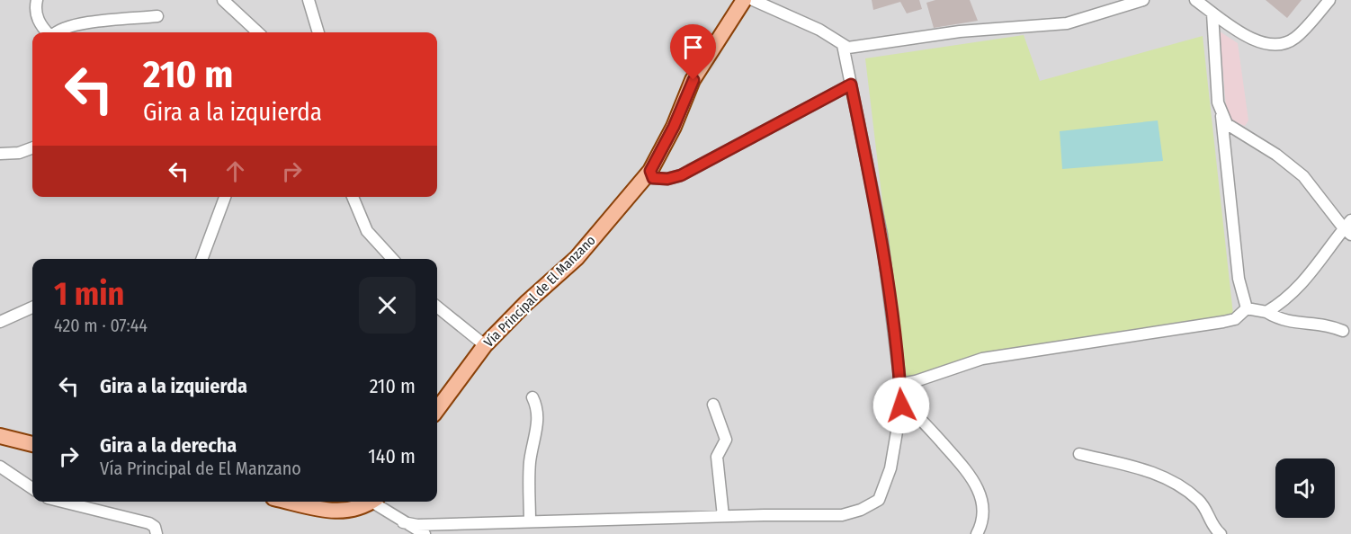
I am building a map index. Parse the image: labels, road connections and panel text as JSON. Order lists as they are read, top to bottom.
{
  "streets": {
    "main road": ["Vía Principal de El Manzano"]
  },
  "page": {
    "turn": ["210 m", "Gira a la izquierda"],
    "heading": ["1 min", "420 m · 07:44"],
    "list": [
      {
        "name": "Gira a la izquierda",
        "value": "210 m"
      },
      {
        "name": "Gira a la derecha",
        "note": "Vía Principal de El Manzano",
        "value": "140 m"
      }
    ]
  }
}
